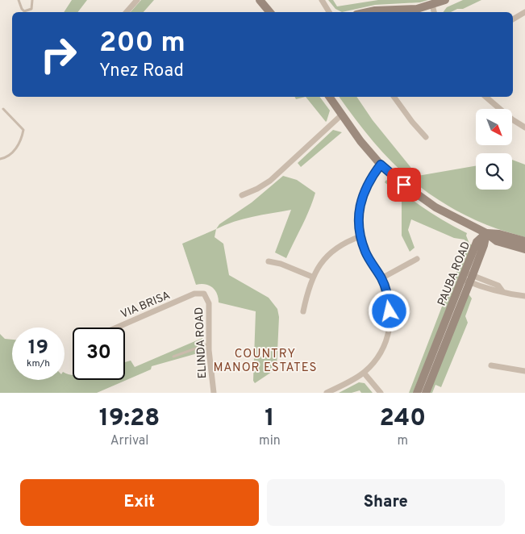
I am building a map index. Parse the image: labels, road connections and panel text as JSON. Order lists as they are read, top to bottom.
{
  "streets": {
    "main road": ["PAUBA ROAD"],
    "street": ["VIA BRISA", "ELINDA ROAD"]
  },
  "crossings": [
    ["VIA BRISA", "ELINDA ROAD"]
  ],
  "districts": ["COUNTRY MANOR ESTATES"],
  "north": "bottom right",
  "page": {
    "turn": ["200 m", "Ynez Road"],
    "speed": "19 km/h",
    "limit": "30",
    "eta": [
      "19:28",
      "Arrival",
      "1",
      "min",
      "240",
      "m"
    ],
    "buttons": ["Exit", "Share"]
  }
}
